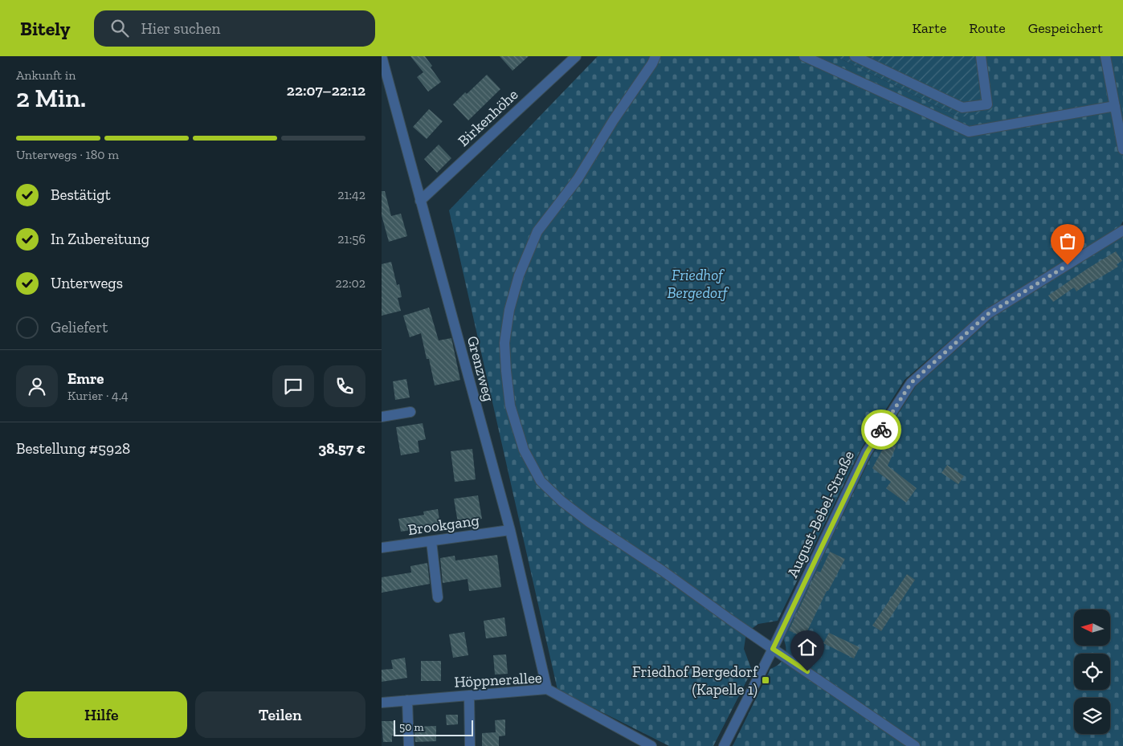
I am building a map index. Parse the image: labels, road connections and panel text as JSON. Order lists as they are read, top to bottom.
{
  "streets": {
    "street": [
      "Birkenhöhe",
      "Grenzweg",
      "August-Bebel-Straße",
      "Brookgang",
      "Höppnerallee"
    ]
  },
  "crossings": [
    ["Birkenhöhe", "Grenzweg"],
    ["Grenzweg", "Brookgang"],
    ["Grenzweg", "Höppnerallee"]
  ],
  "parks": ["Friedhof Bergedorf"],
  "places": {
    "transit": ["Friedhof Bergedorf (Kapelle 1)"]
  },
  "scale_bar": "50 m",
  "north": "left",
  "page": {
    "header": "Bitely",
    "search": "Hier suchen",
    "nav": ["Karte", "Route", "Gespeichert"],
    "heading": ["2 Min.", "Ankunft in", "22:07–22:12"],
    "panel": [
      "Emre",
      "Kurier · 4.4",
      "Bestellung #5928",
      "38.57 €"
    ],
    "bar": "Unterwegs · 180 m",
    "list": [
      ["Bestätigt", "21:42"],
      ["In Zubereitung", "21:56"],
      ["Unterwegs", "22:02"],
      "Geliefert"
    ],
    "buttons": ["Hilfe", "Teilen"],
    "scale": "50 m"
  }
}
